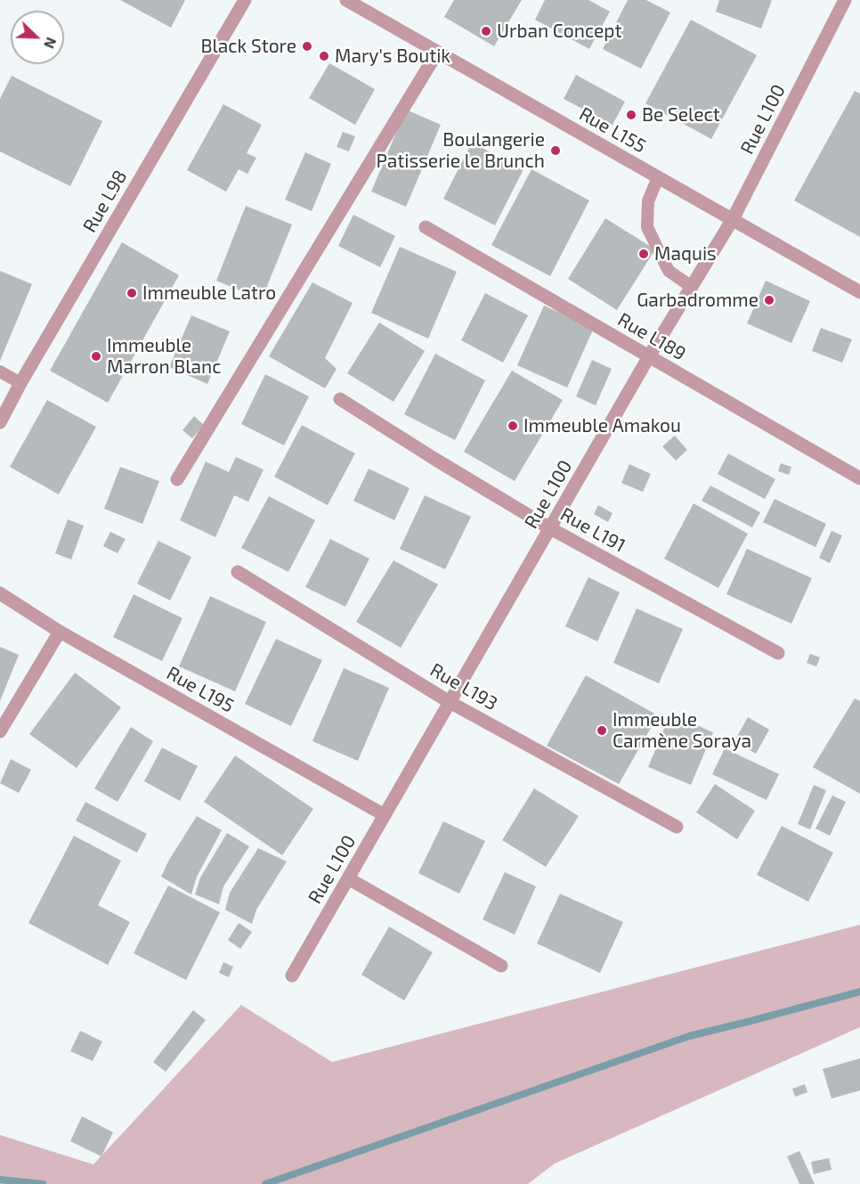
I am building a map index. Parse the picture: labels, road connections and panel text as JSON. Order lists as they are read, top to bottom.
{
  "streets": {
    "street": [
      "Rue L100",
      "Rue L155",
      "Rue L98",
      "Rue L189",
      "Rue L191",
      "Rue L193",
      "Rue L195"
    ]
  },
  "crossings": [
    ["Rue L100", "Rue L155"],
    ["Rue L100", "Rue L189"],
    ["Rue L100", "Rue L191"],
    ["Rue L100", "Rue L193"],
    ["Rue L100", "Rue L195"]
  ],
  "places": [
    "Urban Concept",
    "Black Store",
    "Mary's Boutik",
    "Be Select",
    "Boulangerie Patisserie le Brunch",
    "Maquis",
    "Immeuble Latro",
    "Garbadromme",
    "Immeuble Marron Blanc",
    "Immeuble Amakou",
    "Immeuble Carmène Soraya"
  ],
  "north": "bottom right"
}
